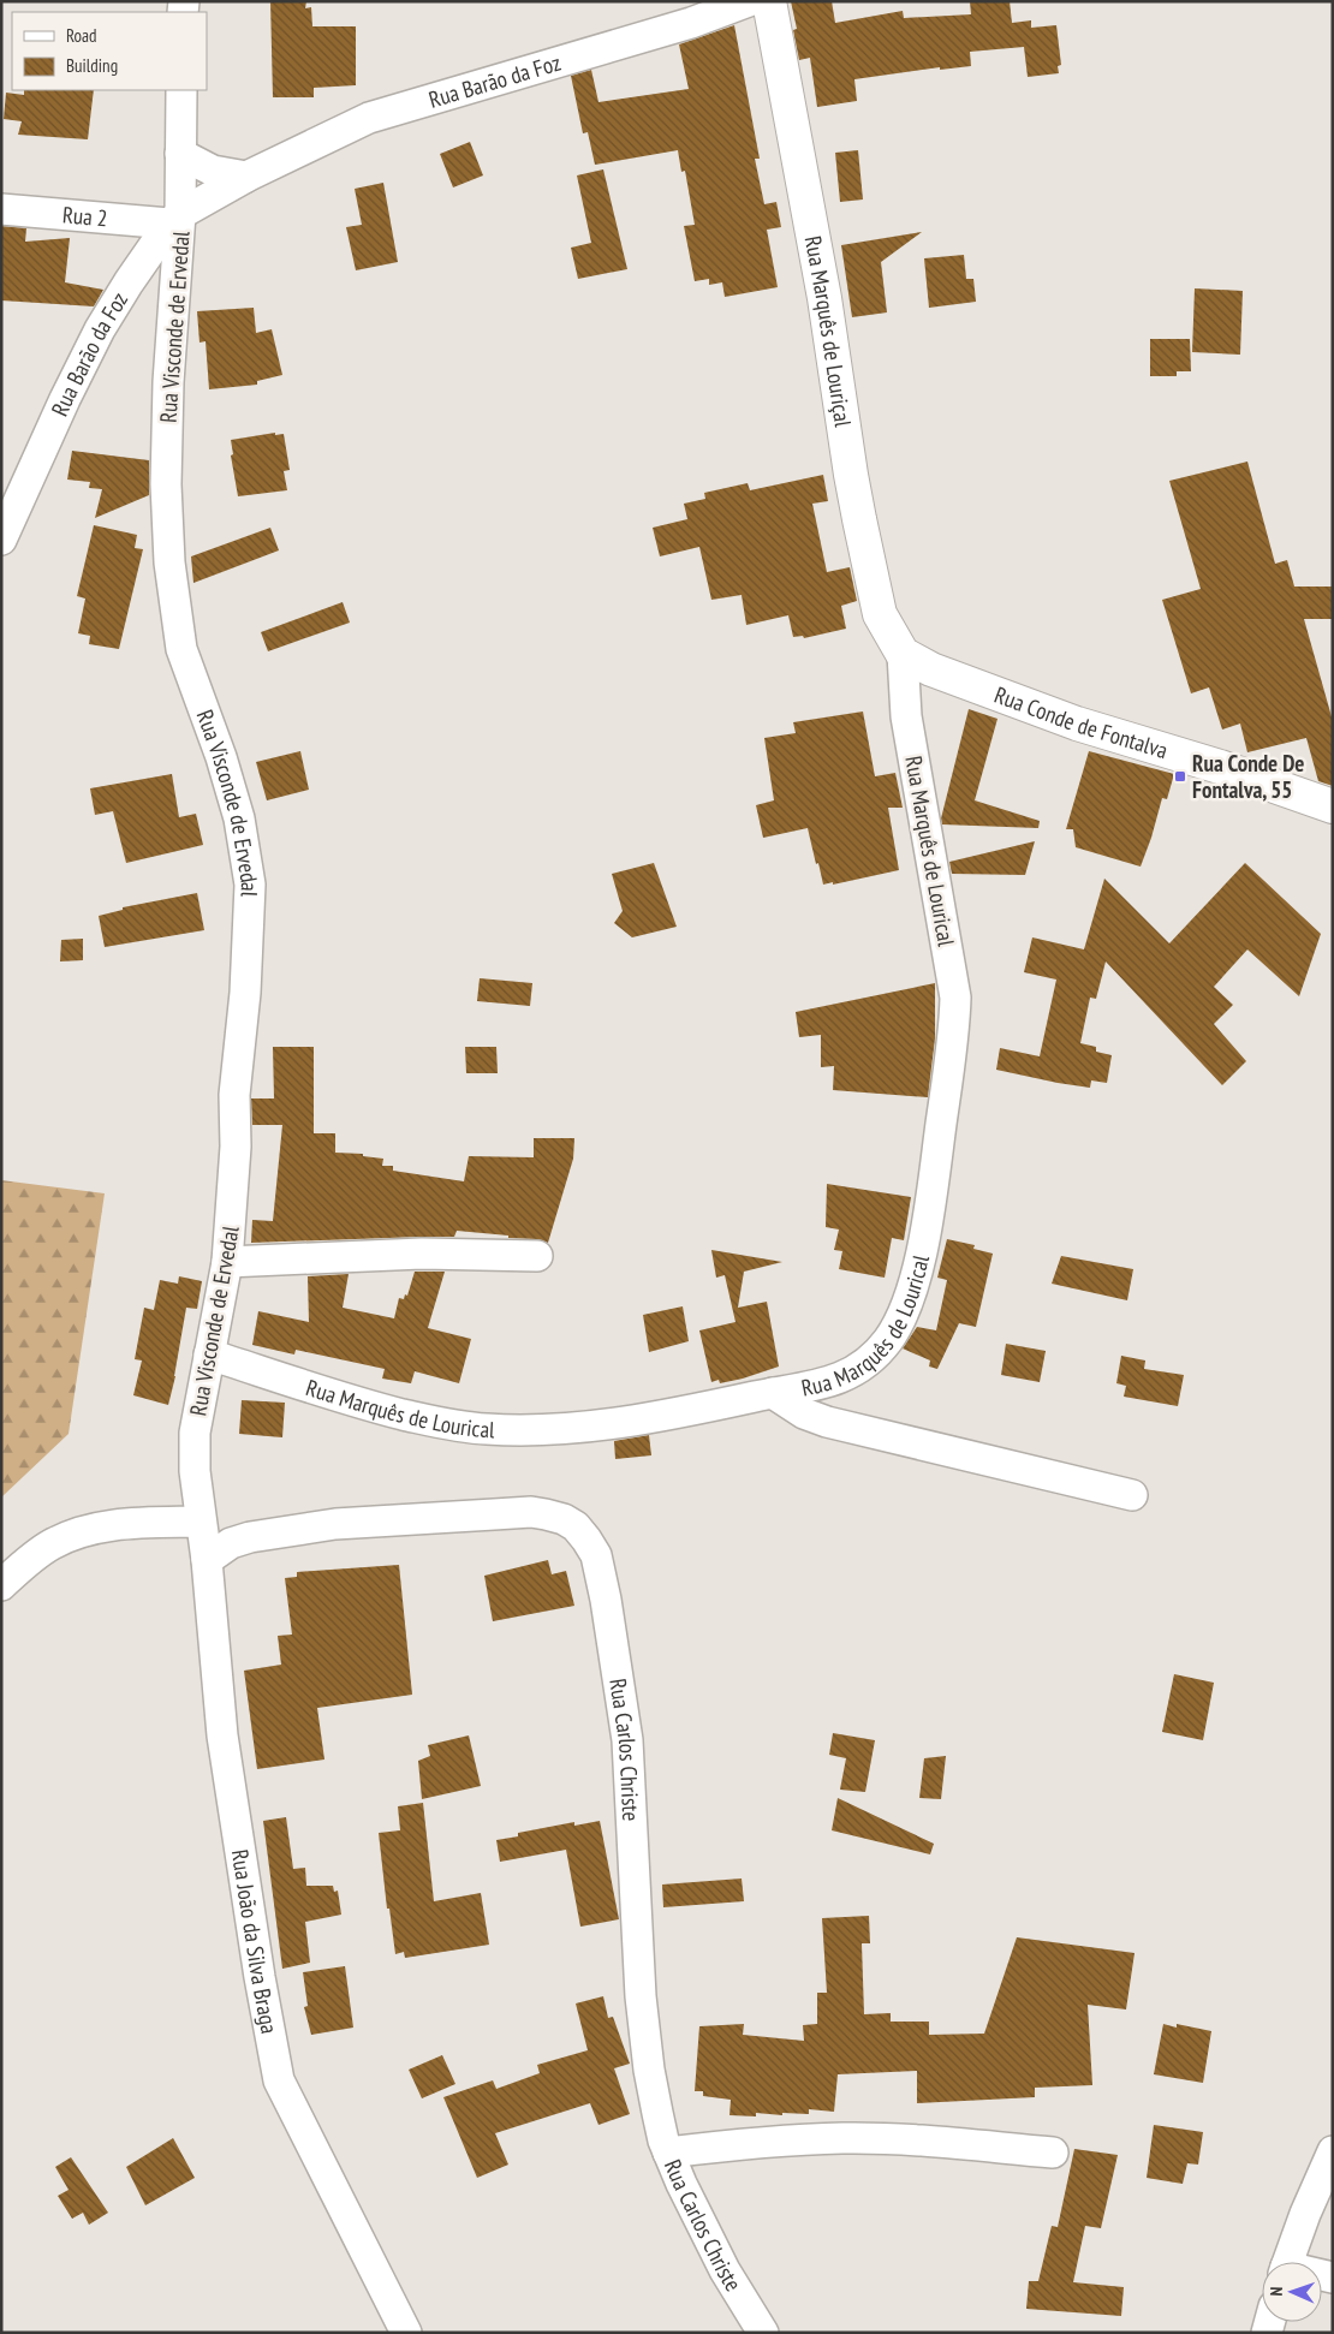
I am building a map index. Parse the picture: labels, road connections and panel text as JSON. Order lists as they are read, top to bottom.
{
  "streets": {
    "main road": ["Rua Marquês de Louriçal", "Rua Conde de Fontalva"],
    "street": [
      "Rua Barão da Foz",
      "Rua 2",
      "Rua Visconde de Ervedal",
      "Rua Marquês de Lourical",
      "Rua Carlos Christe",
      "Rua João da Silva Braga"
    ]
  },
  "crossings": [
    ["Rua Barão da Foz", "Rua 2"],
    ["Rua Barão da Foz", "Rua Visconde de Ervedal"],
    ["Rua 2", "Rua Visconde de Ervedal"],
    ["Rua Visconde de Ervedal", "Rua Marquês de Lourical"],
    ["Rua Visconde de Ervedal", "Rua João da Silva Braga"],
    ["Rua Marquês de Louriçal", "Rua Conde de Fontalva"],
    ["Rua Marquês de Louriçal", "Rua Marquês de Lourical"],
    ["Rua Conde de Fontalva", "Rua Marquês de Lourical"],
    ["Rua Carlos Christe", "Rua João da Silva Braga"]
  ],
  "places": {
    "transit": ["Rua Conde De Fontalva, 55"]
  },
  "legend": ["Road", "Building"],
  "north": "left"
}
